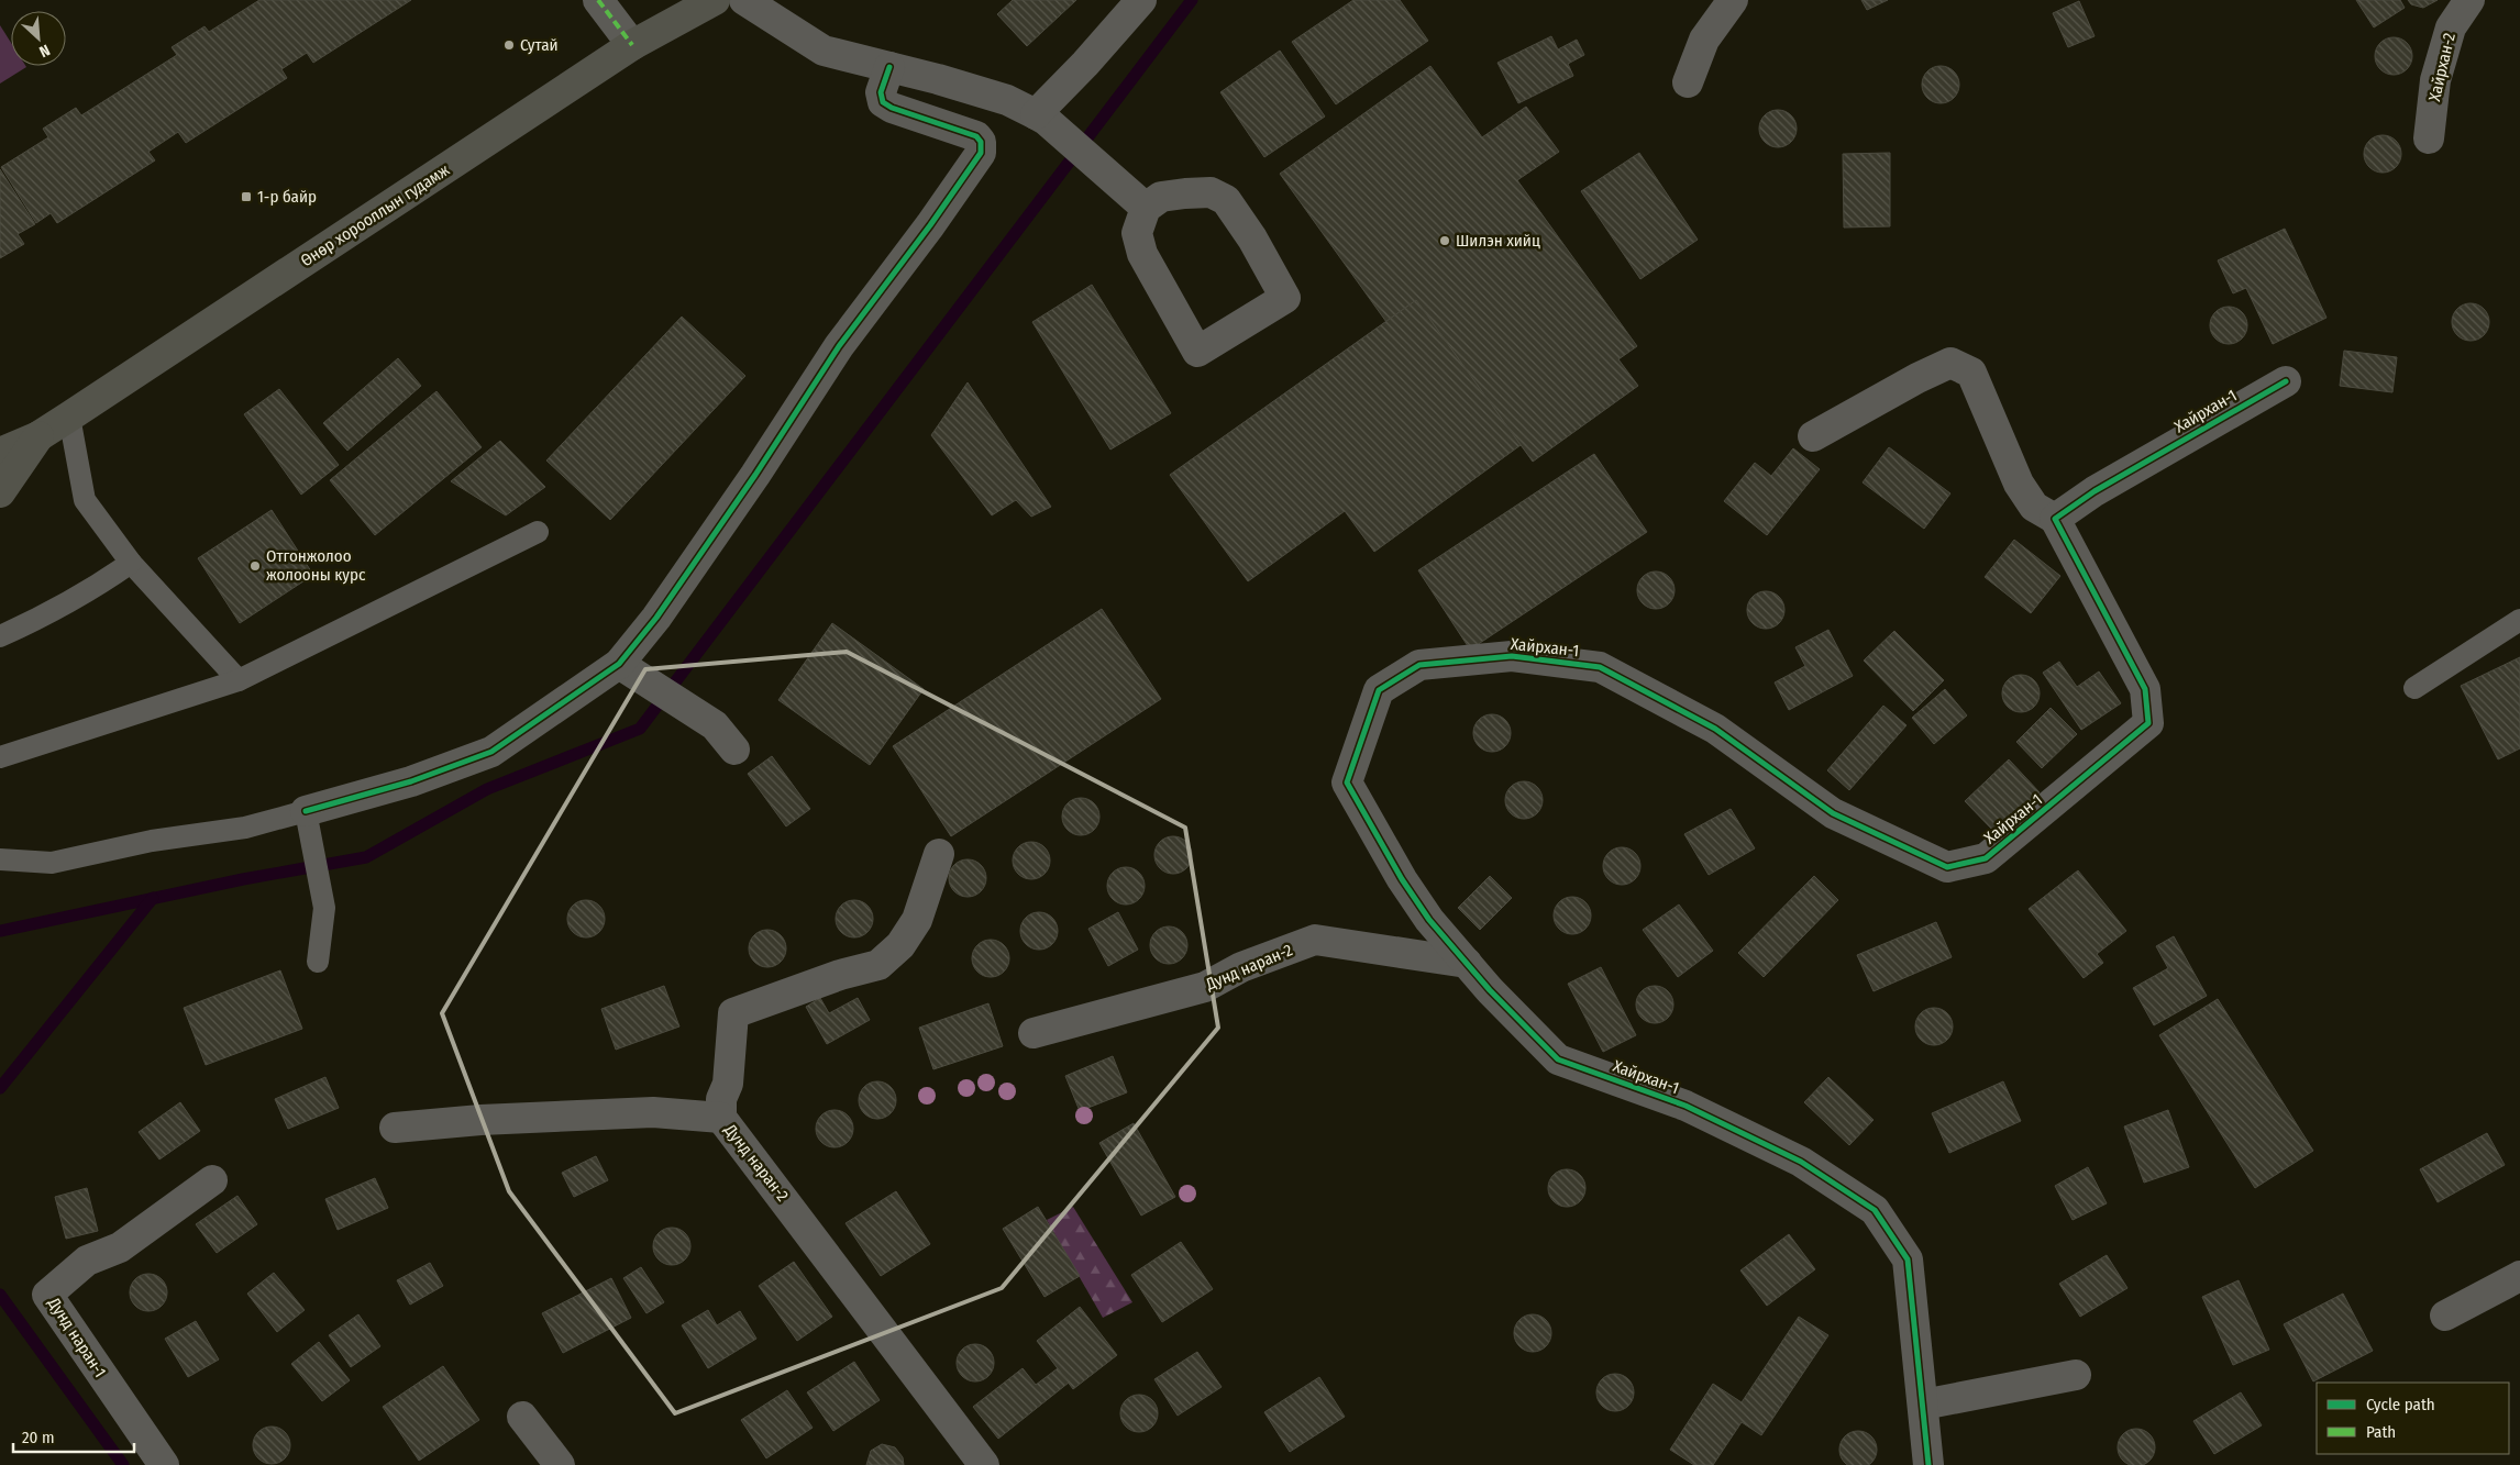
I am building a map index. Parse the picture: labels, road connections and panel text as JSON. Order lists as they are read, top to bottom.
{
  "streets": {
    "main road": ["Өнөр хорооллын гудамж"],
    "street": [
      "Хайрхан-2",
      "Хайрхан-1",
      "Дунд наран-2",
      "Дунд наран-1"
    ]
  },
  "crossings": [
    ["Хайрхан-1", "Дунд наран-2"]
  ],
  "places": {
    "other": ["Сутай", "Шилэн хийц", "Отгонжолоо жолооны курс"],
    "transit": ["1-р байр"]
  },
  "legend": ["Cycle path", "Path"],
  "scale_bar": "20 m",
  "north": "bottom right"
}
